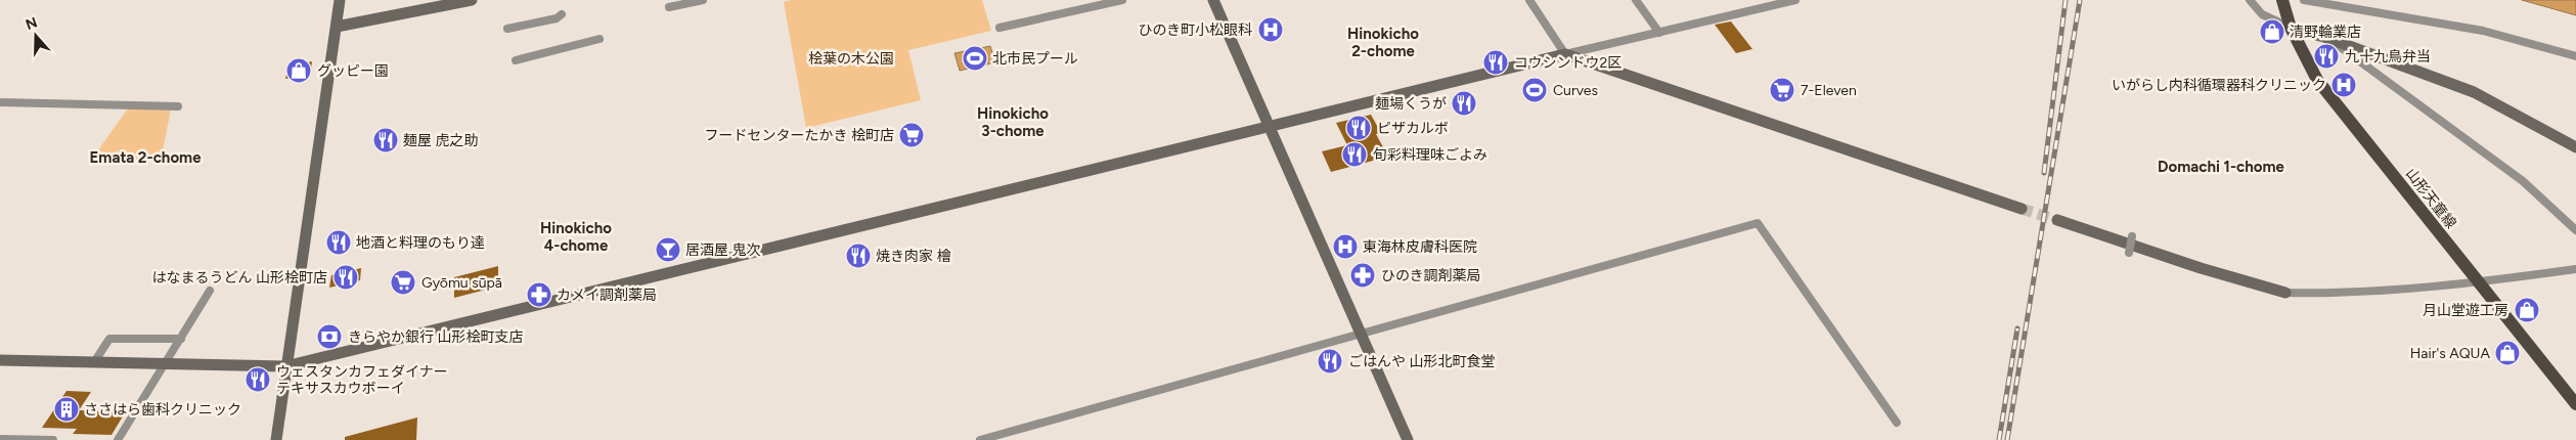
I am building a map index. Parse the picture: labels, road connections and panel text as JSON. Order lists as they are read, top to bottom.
{
  "streets": {
    "main road": ["山形天童線"]
  },
  "districts": [
    "Hinokicho 2-chome",
    "Hinokicho 3-chome",
    "Emata 2-chome",
    "Domachi 1-chome",
    "Hinokicho 4-chome"
  ],
  "parks": ["桧葉の木公園"],
  "places": {
    "hospital": ["ひのき町小松眼科", "いがらし内科循環器科クリニック", "東海林皮膚科医院"],
    "shop": [
      "清野輪業店",
      "グッピー園",
      "月山堂遊工房",
      "Hair's AQUA"
    ],
    "restaurant": [
      "九十九鳥弁当",
      "コウシンドウ2区",
      "麺場くうが",
      "ピザカルボ",
      "麺屋 虎之助",
      "旬彩料理味ごよみ",
      "地酒と料理のもり達",
      "焼き肉家 檜",
      "はなまるうどん 山形桧町店",
      "ごはんや 山形北町食堂",
      "ウェスタンカフェダイナー テキサスカウボーイ"
    ],
    "sports": ["北市民プール", "Curves"],
    "supermarket": ["7-Eleven", "フードセンターたかき 桧町店", "Gyōmu sūpā"],
    "bar": ["居酒屋 鬼次"],
    "pharmacy": ["ひのき調剤薬局", "カメイ調剤薬局"],
    "bank": ["きらやか銀行 山形桧町支店"],
    "building": ["ささはら歯科クリニック"]
  },
  "north": "top"
}
